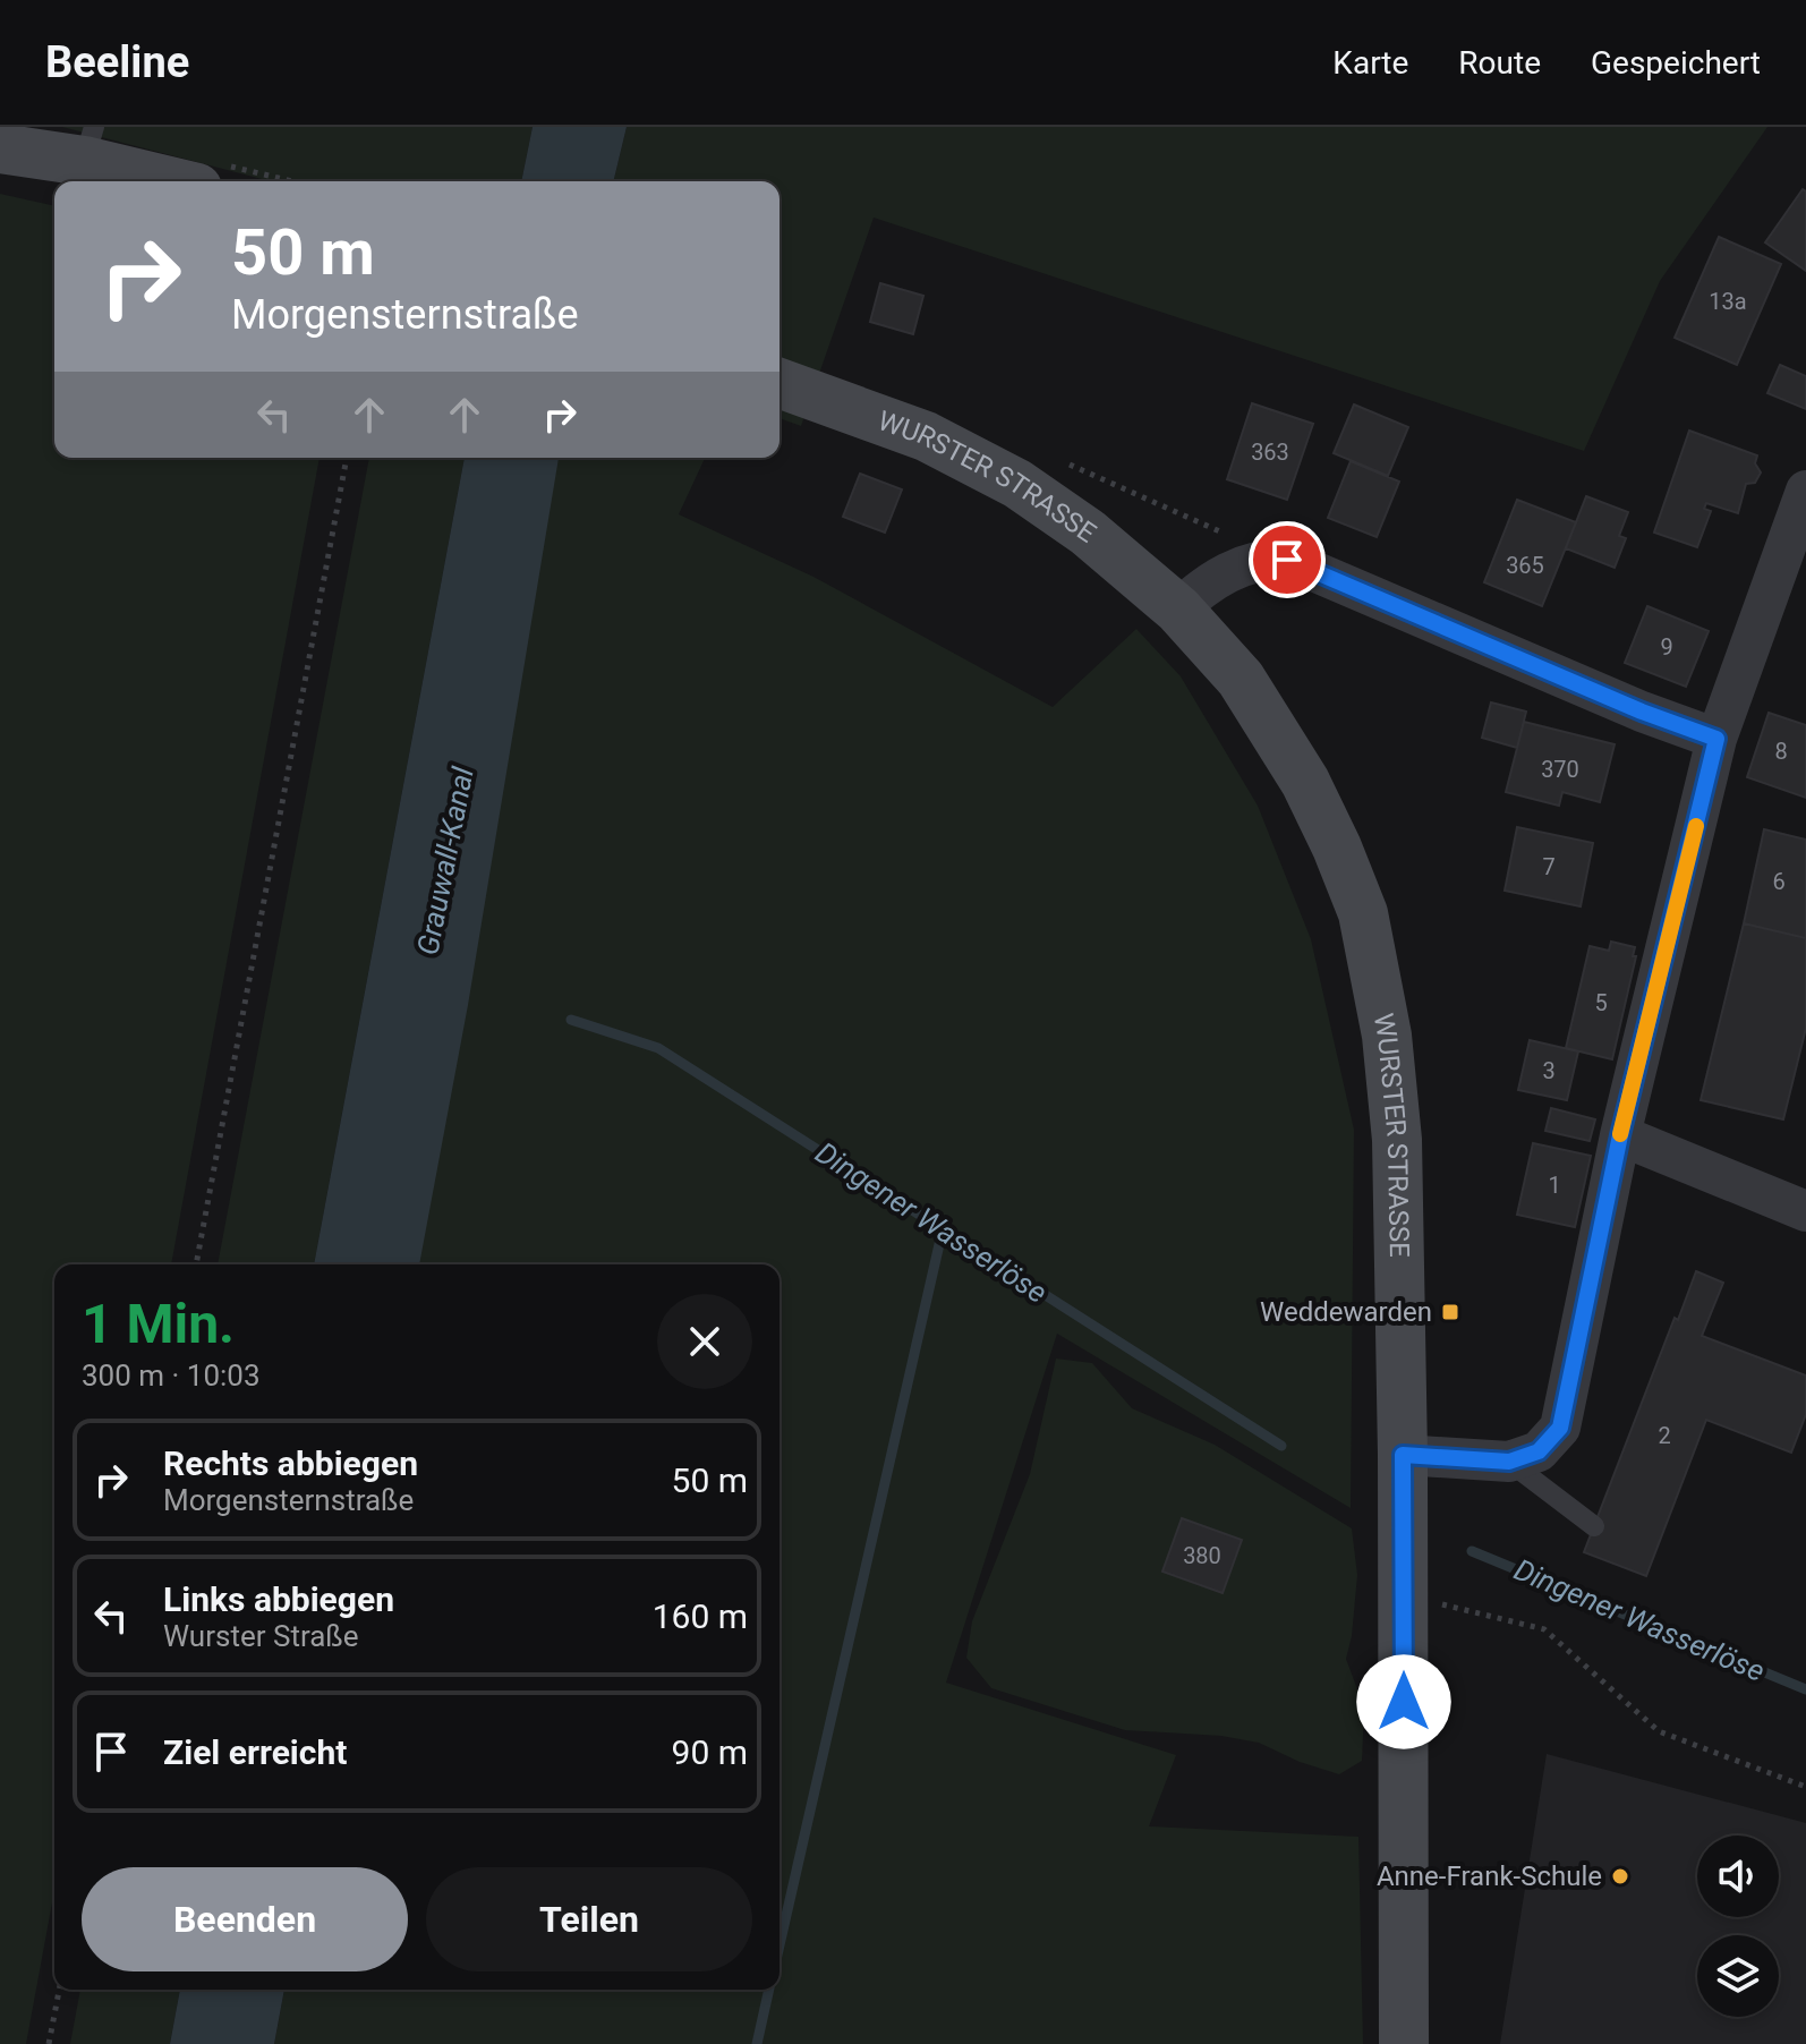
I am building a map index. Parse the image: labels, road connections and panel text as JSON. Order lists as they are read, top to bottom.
{
  "streets": {
    "main road": ["WURSTER STRASSE"]
  },
  "water": ["Grauwall-Kanal", "Dingener Wasserlöse"],
  "places": {
    "transit": ["Weddewarden"],
    "other": ["Anne-Frank-Schule"]
  },
  "house_numbers": [
    "13a",
    "363",
    "365",
    "9",
    "8",
    "370",
    "7",
    "6",
    "5",
    "3",
    "1",
    "2",
    "380"
  ],
  "page": {
    "header": "Beeline",
    "nav": ["Karte", "Route", "Gespeichert"],
    "turn": ["50 m", "Morgensternstraße"],
    "heading": ["1 Min.", "300 m · 10:03"],
    "list": [
      {
        "name": "Rechts abbiegen",
        "note": "Morgensternstraße",
        "value": "50 m"
      },
      {
        "name": "Links abbiegen",
        "note": "Wurster Straße",
        "value": "160 m"
      },
      {
        "name": "Ziel erreicht",
        "value": "90 m"
      }
    ],
    "buttons": ["Beenden", "Teilen"]
  }
}
